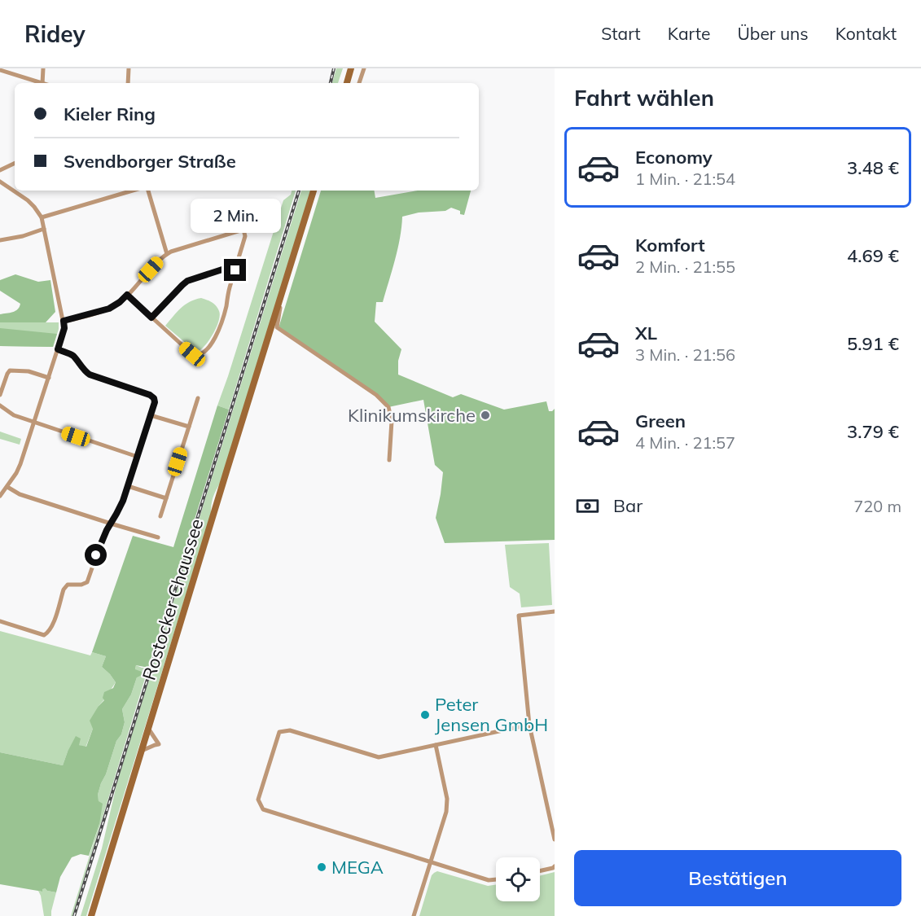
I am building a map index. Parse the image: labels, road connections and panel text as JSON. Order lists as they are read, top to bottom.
{
  "streets": {
    "main road": ["Rostocker Chaussee"]
  },
  "places": ["Klinikumskirche", "Peter Jensen GmbH", "MEGA"],
  "page": {
    "header": "Ridey",
    "nav": [
      "Start",
      "Karte",
      "Über uns",
      "Kontakt"
    ],
    "heading": "Fahrt wählen",
    "banner": ["Kieler Ring", "Svendborger Straße"],
    "list": [
      {
        "name": "Economy",
        "note": "1 Min. · 21:54",
        "value": "3.48 €"
      },
      {
        "name": "Komfort",
        "note": "2 Min. · 21:55",
        "value": "4.69 €"
      },
      {
        "name": "XL",
        "note": "3 Min. · 21:56",
        "value": "5.91 €"
      },
      {
        "name": "Green",
        "note": "4 Min. · 21:57",
        "value": "3.79 €"
      }
    ],
    "bubble": "2 Min.",
    "pay": ["Bar", "720 m"],
    "buttons": "Bestätigen"
  }
}
